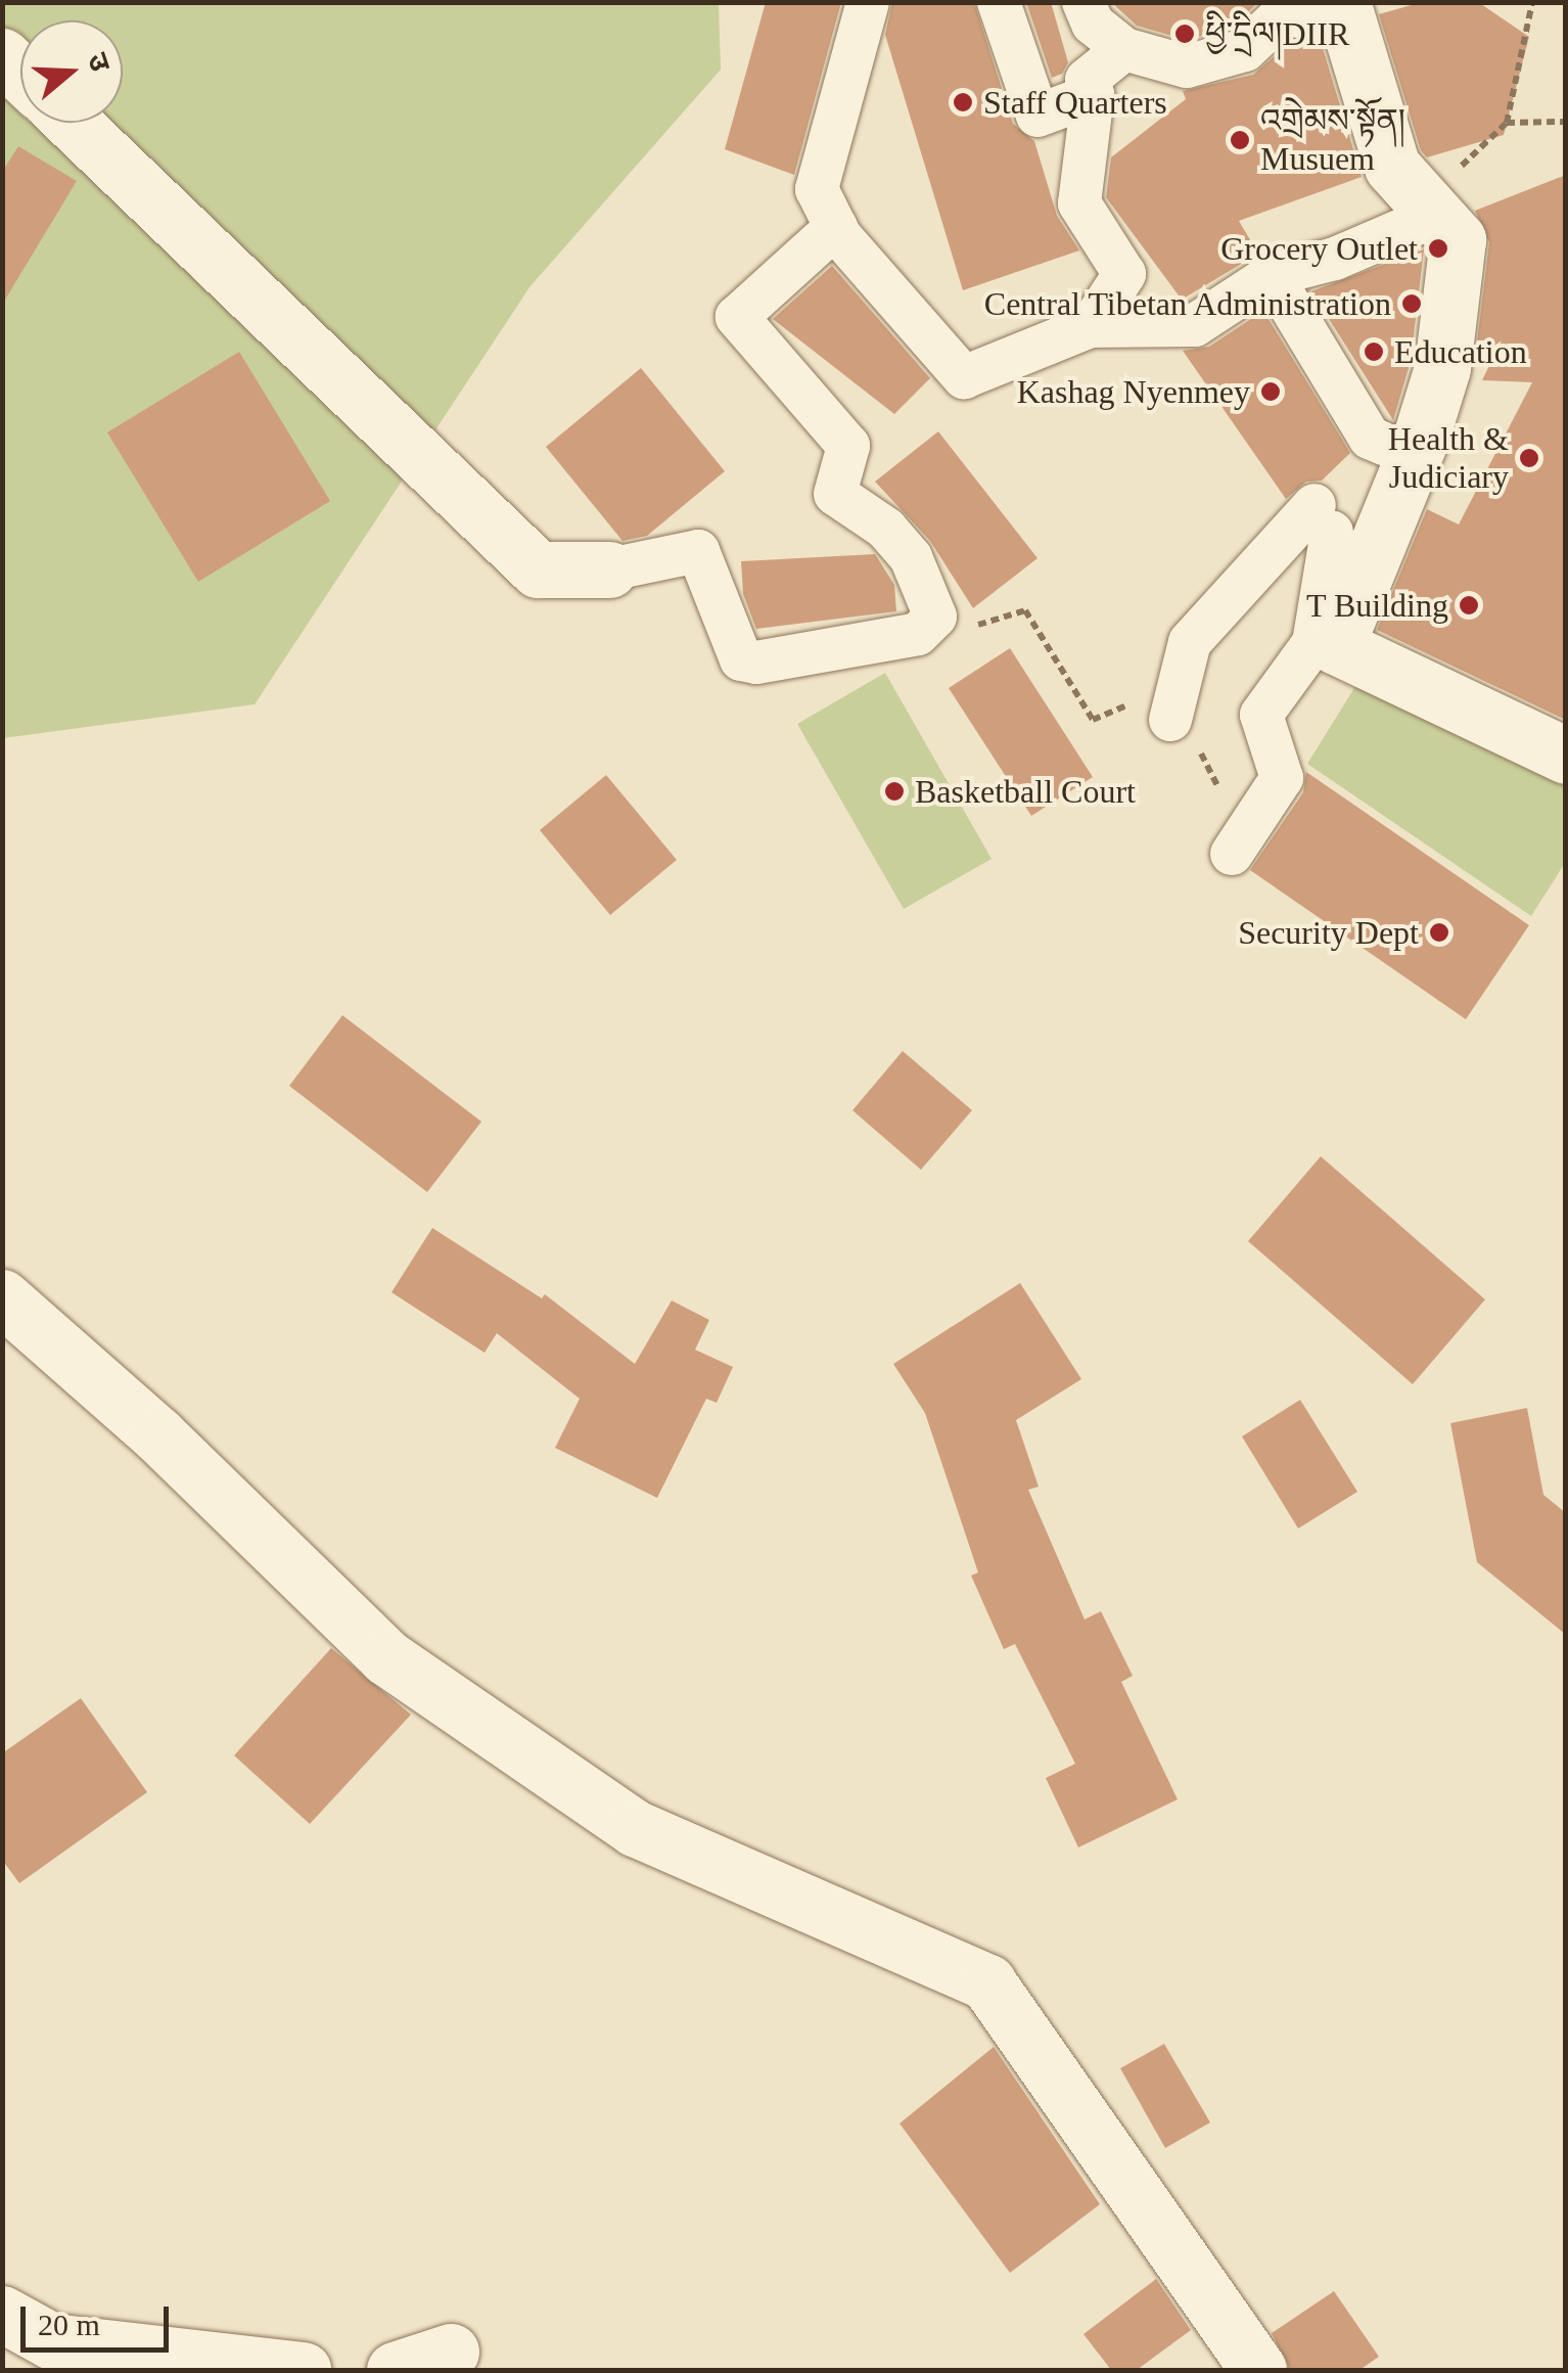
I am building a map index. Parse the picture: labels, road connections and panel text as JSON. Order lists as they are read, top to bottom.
{
  "places": [
    "ཕྱི་དྲིལ།DIIR",
    "Staff Quarters",
    "འགྲེམས་སྟོན། Musuem",
    "Grocery Outlet",
    "Central Tibetan Administration",
    "Education",
    "Kashag Nyenmey",
    "Health & Judiciary",
    "T Building",
    "Basketball Court",
    "Security Dept"
  ],
  "scale_bar": "20 m",
  "north": "right"
}
